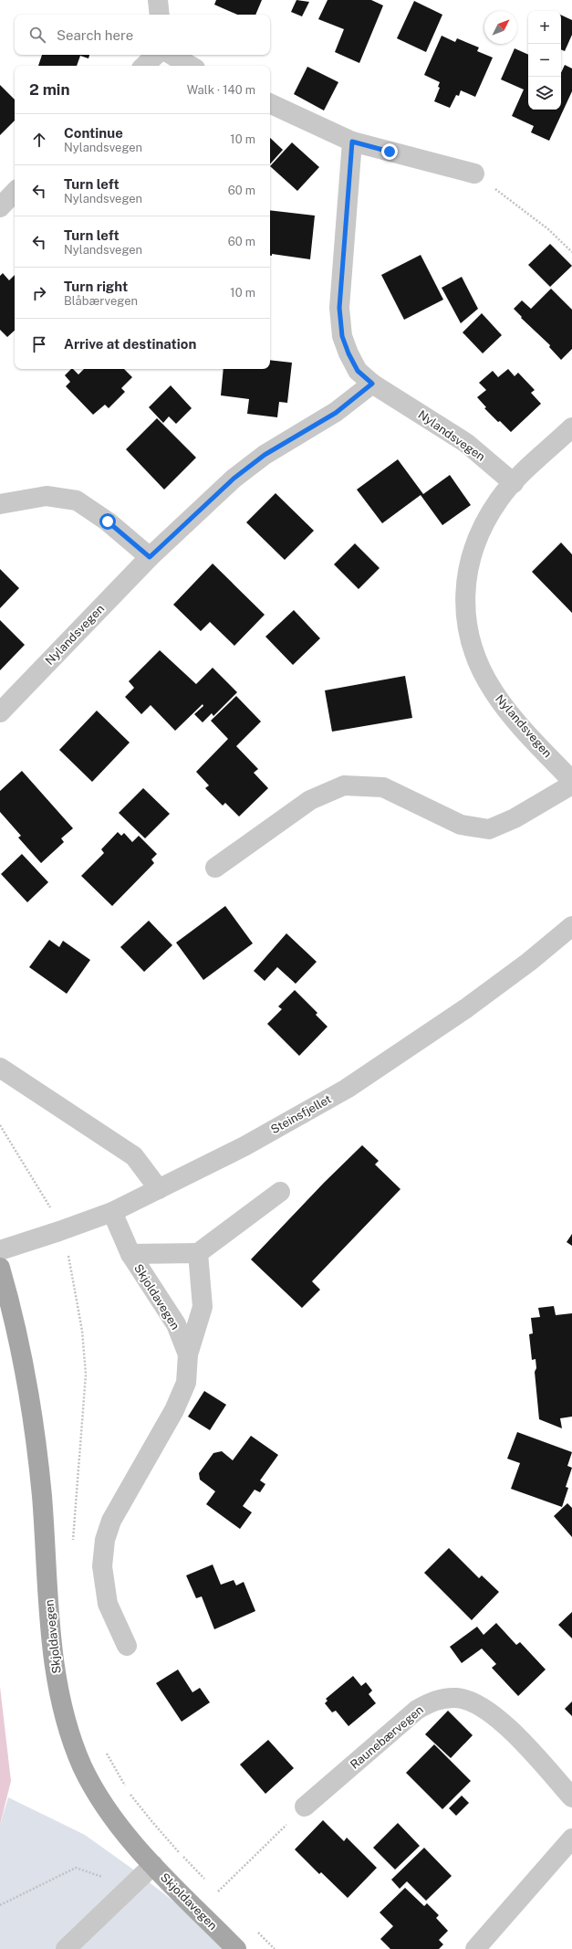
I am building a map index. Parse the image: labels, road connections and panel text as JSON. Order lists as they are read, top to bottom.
{
  "streets": {
    "main road": ["Skjoldavegen"],
    "street": ["Nylandsvegen", "Steinsfjellet", "Raunebærvegen"]
  },
  "crossings": [
    ["Steinsfjellet", "Skjoldavegen"]
  ],
  "north": "top right",
  "page": {
    "map_buttons": ["+", "−"],
    "search": "Search here",
    "heading": ["2 min", "Walk · 140 m"],
    "list": [
      ["Continue", "Nylandsvegen", "10 m"],
      ["Turn left", "Nylandsvegen", "60 m"],
      ["Turn left", "Nylandsvegen", "60 m"],
      ["Turn right", "Blåbærvegen", "10 m"],
      "Arrive at destination"
    ]
  }
}
